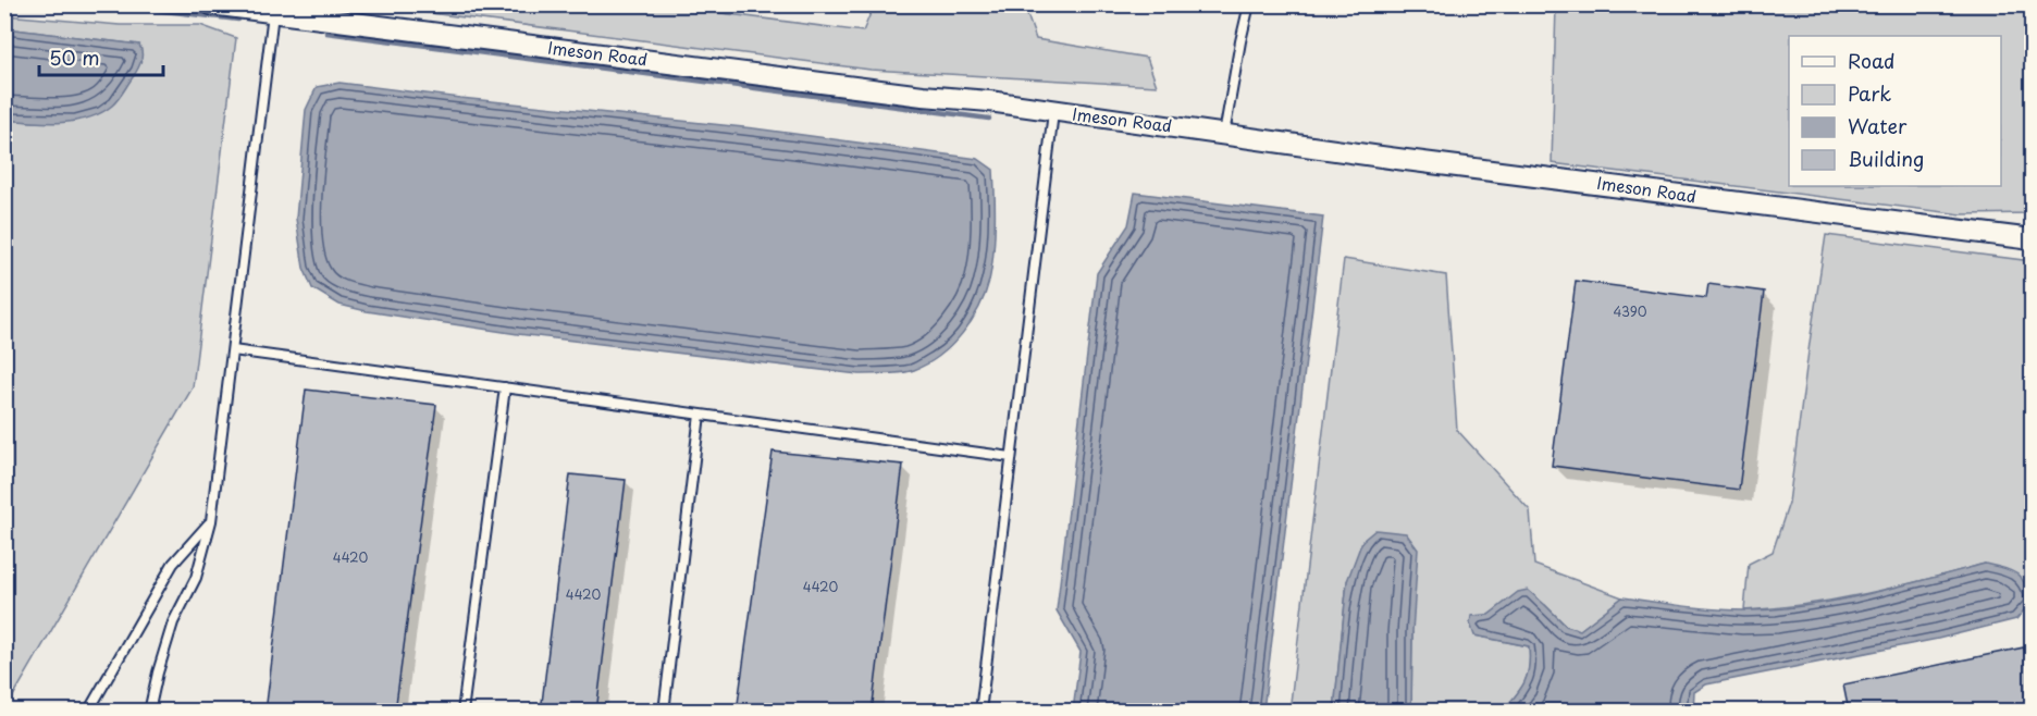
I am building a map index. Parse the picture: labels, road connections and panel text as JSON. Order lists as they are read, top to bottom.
{
  "streets": {
    "street": ["Imeson Road"]
  },
  "house_numbers": [
    "4390",
    "4420",
    "4420",
    "4420"
  ],
  "legend": [
    "Road",
    "Park",
    "Water",
    "Building"
  ],
  "scale_bar": "50 m"
}
